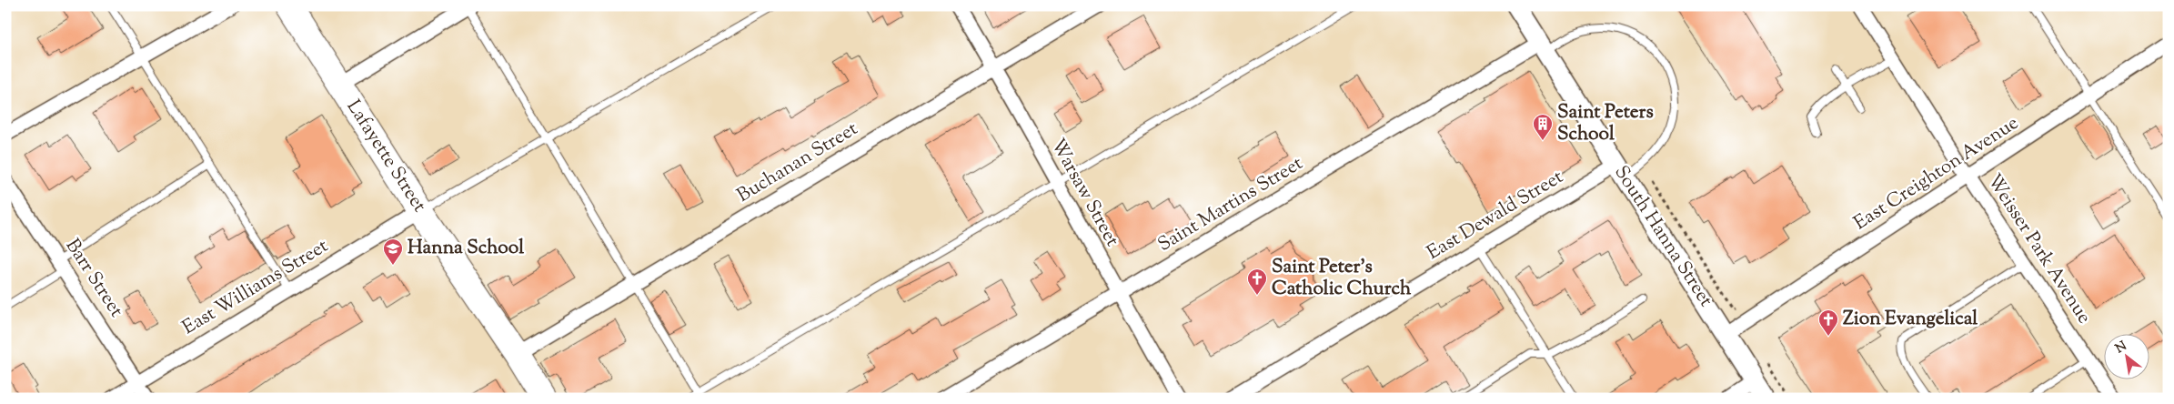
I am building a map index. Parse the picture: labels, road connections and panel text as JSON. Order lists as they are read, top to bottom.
{
  "streets": {
    "highway": ["Lafayette Street"],
    "street": [
      "Buchanan Street",
      "East Creighton Avenue",
      "Warsaw Street",
      "Saint Martins Street",
      "East Dewald Street",
      "South Hanna Street",
      "Weisser Park Avenue",
      "Barr Street",
      "East Williams Street"
    ]
  },
  "crossings": [
    ["Lafayette Street", "Buchanan Street"],
    ["Lafayette Street", "East Williams Street"],
    ["Buchanan Street", "Warsaw Street"],
    ["East Creighton Avenue", "South Hanna Street"],
    ["East Creighton Avenue", "Weisser Park Avenue"],
    ["Warsaw Street", "Saint Martins Street"],
    ["Saint Martins Street", "South Hanna Street"],
    ["East Dewald Street", "South Hanna Street"],
    ["Barr Street", "East Williams Street"]
  ],
  "places": {
    "building": ["Saint Peters School"],
    "school or university": ["Hanna School"],
    "church": ["Saint Peter's Catholic Church", "Zion Evangelical"]
  },
  "north": "top left"
}
